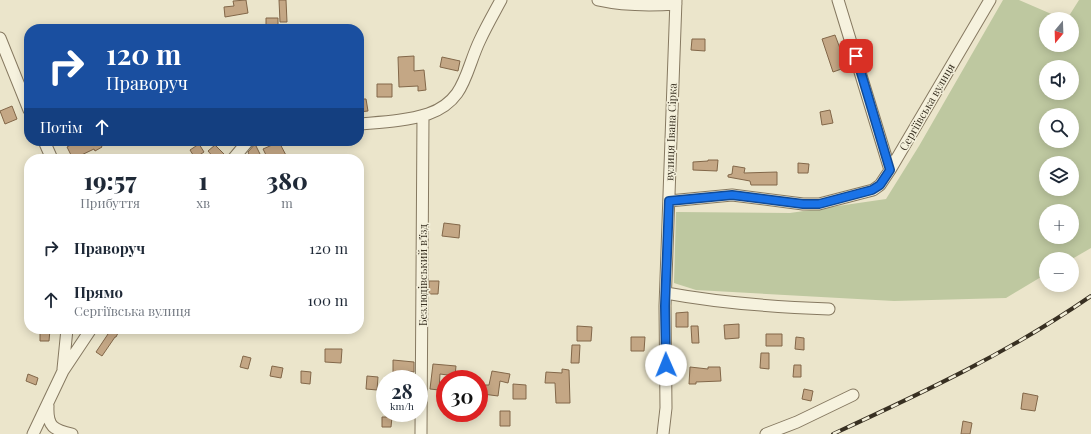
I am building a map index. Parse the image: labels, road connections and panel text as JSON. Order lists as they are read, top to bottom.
{
  "streets": {
    "street": ["Сергіївська вулиця", "вулиця Івана Сірка", "Безлюдівський в'їзд"]
  },
  "crossings": [
    ["Сергіївська вулиця", "вулиця Івана Сірка"]
  ],
  "north": "bottom",
  "page": {
    "map_buttons": ["+", "−"],
    "turn": ["120 m", "Праворуч"],
    "then": "Потім",
    "eta": [
      "19:57",
      "Прибуття",
      "1",
      "хв",
      "380",
      "m"
    ],
    "list": [
      {
        "name": "Праворуч",
        "value": "120 m"
      },
      {
        "name": "Прямо",
        "note": "Сергіївська вулиця",
        "value": "100 m"
      }
    ],
    "speed": "28 km/h",
    "limit": "30"
  }
}
